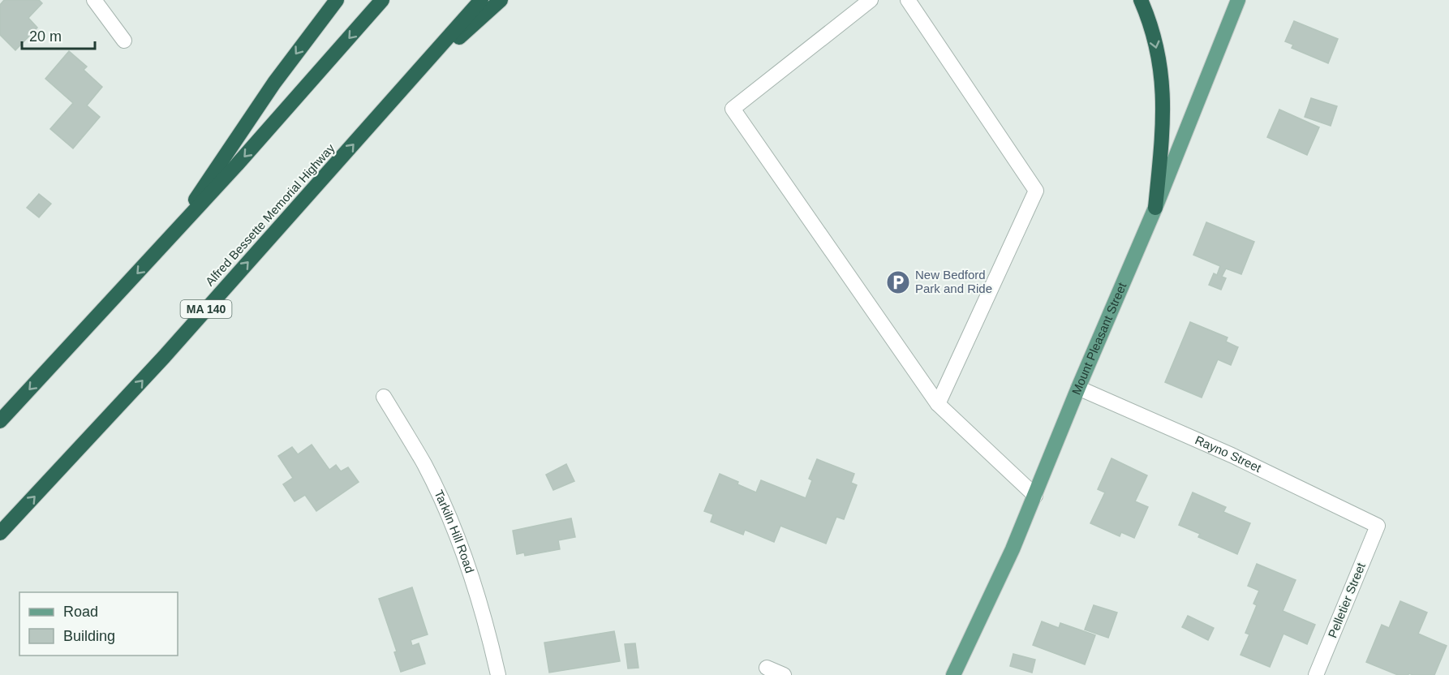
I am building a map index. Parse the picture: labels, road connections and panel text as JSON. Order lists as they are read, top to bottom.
{
  "streets": {
    "highway": ["Alfred Bessette Memorial Highway", "MA 140"],
    "main road": ["Mount Pleasant Street"],
    "street": ["Rayno Street", "Tarkiln Hill Road", "Pelletier Street"]
  },
  "crossings": [
    ["Mount Pleasant Street", "Rayno Street"],
    ["Rayno Street", "Pelletier Street"]
  ],
  "places": {
    "parking": ["New Bedford Park and Ride"]
  },
  "legend": ["Road", "Building"],
  "scale_bar": "20 m"
}
